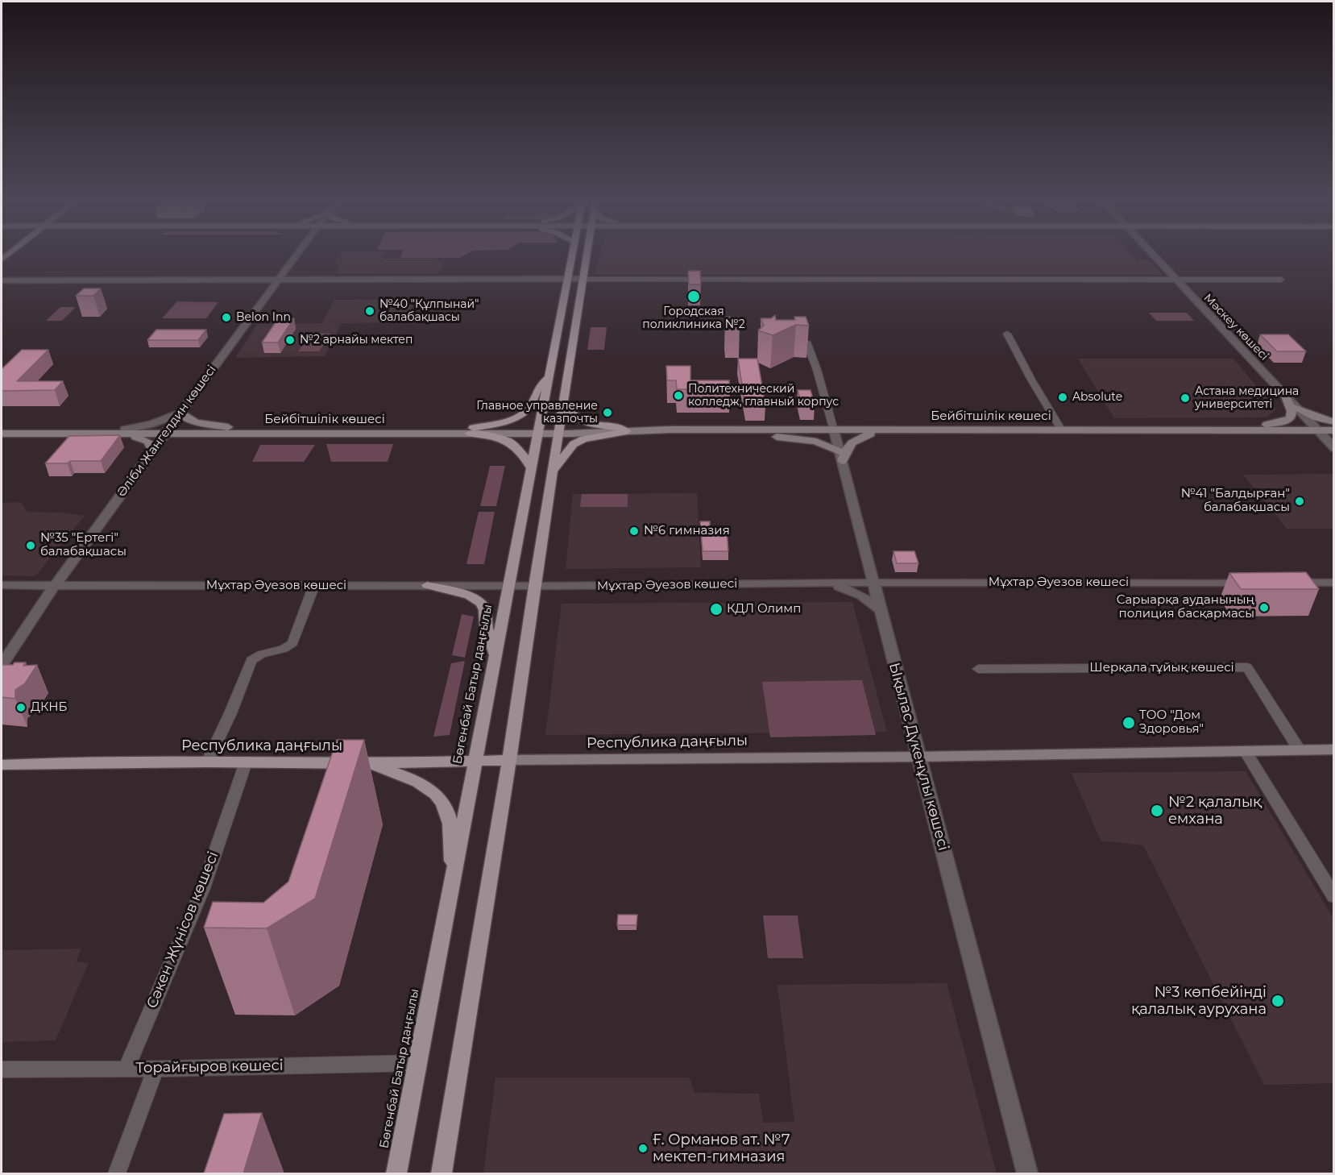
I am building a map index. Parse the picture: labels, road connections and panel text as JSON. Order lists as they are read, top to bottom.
{
  "streets": {
    "main road": ["Бейбітшілік көшесі", "Бөгенбай Батыр даңғылы", "Республика даңғылы"],
    "street": [
      "Мәскеу көшесі",
      "Әліби Жангелдин көшесі",
      "Мұхтар Әуезов көшесі",
      "Шерқала тұйық көшесі",
      "Ықылас Дүкенұлы көшесі",
      "Сәкен Жүнісов көшесі",
      "Торайғыров көшесі"
    ]
  },
  "crossings": [
    ["Мәскеу көшесі", "Бейбітшілік көшесі"],
    ["Бейбітшілік көшесі", "Әліби Жангелдин көшесі"],
    ["Бейбітшілік көшесі", "Бөгенбай Батыр даңғылы"],
    ["Бейбітшілік көшесі", "Ықылас Дүкенұлы көшесі"],
    ["Әліби Жангелдин көшесі", "Мұхтар Әуезов көшесі"],
    ["Мұхтар Әуезов көшесі", "Бөгенбай Батыр даңғылы"],
    ["Мұхтар Әуезов көшесі", "Ықылас Дүкенұлы көшесі"],
    ["Шерқала тұйық көшесі", "Республика даңғылы"],
    ["Бөгенбай Батыр даңғылы", "Республика даңғылы"],
    ["Бөгенбай Батыр даңғылы", "Торайғыров көшесі"],
    ["Республика даңғылы", "Ықылас Дүкенұлы көшесі"],
    ["Республика даңғылы", "Сәкен Жүнісов көшесі"],
    ["Сәкен Жүнісов көшесі", "Торайғыров көшесі"]
  ],
  "places": [
    "Городская поликлиника №2",
    "№40 \"Құлпынай\" балабақшасы",
    "Belon Inn",
    "№2 арнайы мектеп",
    "Политехнический колледж, главный корпус",
    "Absolute",
    "Астана медицина университеті",
    "Главное управление казпочты",
    "№41 \"Балдырған\" балабақшасы",
    "№6 гимназия",
    "№35 \"Ертегі\" балабақшасы",
    "Сарыарқа ауданының полиция басқармасы",
    "КДЛ Олимп",
    "ДКНБ",
    "ТОО \"Дом Здоровья\"",
    "№2 қалалық емхана",
    "№3 көпбейінді қалалық аурухана",
    "Ғ. Орманов ат. №7 мектеп-гимназия"
  ]
}
